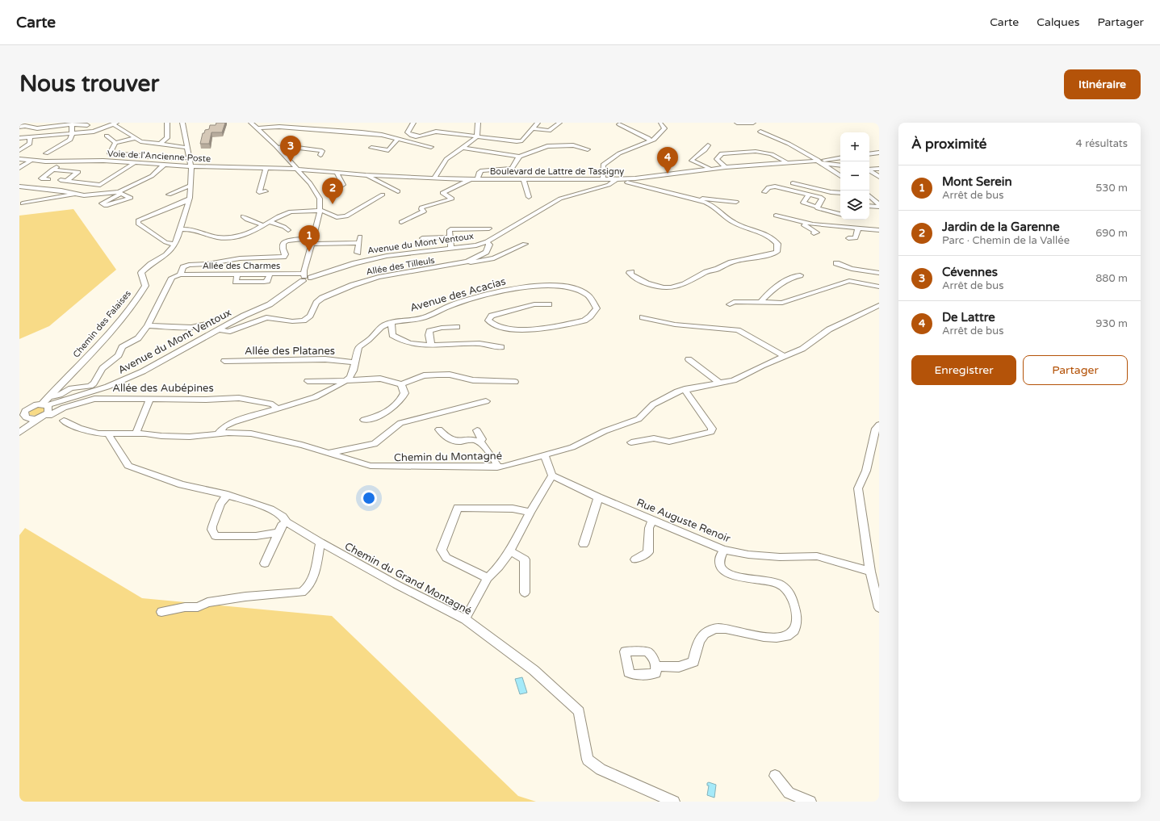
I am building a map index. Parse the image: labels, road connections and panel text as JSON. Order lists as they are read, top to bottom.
{
  "streets": {
    "street": [
      "Voie de l'Ancienne Poste",
      "Boulevard de Lattre de Tassigny",
      "Avenue du Mont Ventoux",
      "Allée des Charmes",
      "Allée des Tilleuls",
      "Avenue des Acacias",
      "Chemin des Falaises",
      "Allée des Platanes",
      "Allée des Aubépines",
      "Chemin du Montagné",
      "Rue Auguste Renoir",
      "Chemin du Grand Montagné"
    ]
  },
  "crossings": [
    ["Voie de l'Ancienne Poste", "Boulevard de Lattre de Tassigny"],
    ["Voie de l'Ancienne Poste", "Chemin des Falaises"],
    ["Boulevard de Lattre de Tassigny", "Avenue du Mont Ventoux"],
    ["Avenue du Mont Ventoux", "Allée des Charmes"],
    ["Avenue du Mont Ventoux", "Allée des Tilleuls"],
    ["Avenue du Mont Ventoux", "Chemin des Falaises"],
    ["Avenue du Mont Ventoux", "Allée des Aubépines"],
    ["Avenue du Mont Ventoux", "Chemin du Montagné"],
    ["Avenue des Acacias", "Allée des Platanes"],
    ["Avenue des Acacias", "Allée des Aubépines"],
    ["Avenue des Acacias", "Chemin du Montagné"],
    ["Chemin des Falaises", "Allée des Aubépines"],
    ["Chemin des Falaises", "Chemin du Montagné"],
    ["Allée des Aubépines", "Chemin du Montagné"],
    ["Chemin du Montagné", "Chemin du Grand Montagné"]
  ],
  "page": {
    "header": "Carte",
    "nav": ["Carte", "Calques", "Partager"],
    "buttons": [
      "Itinéraire",
      ["Enregistrer", "Partager"]
    ],
    "title": "Nous trouver",
    "heading": ["À proximité", "4 résultats"],
    "map_buttons": ["+", "−"],
    "pins": [
      "3",
      "4",
      "2",
      "1"
    ],
    "list": [
      {
        "mark": "1",
        "name": "Mont Serein",
        "note": "Arrêt de bus",
        "value": "530 m"
      },
      {
        "mark": "2",
        "name": "Jardin de la Garenne",
        "note": "Parc · Chemin de la Vallée",
        "value": "690 m"
      },
      {
        "mark": "3",
        "name": "Cévennes",
        "note": "Arrêt de bus",
        "value": "880 m"
      },
      {
        "mark": "4",
        "name": "De Lattre",
        "note": "Arrêt de bus",
        "value": "930 m"
      }
    ]
  }
}
